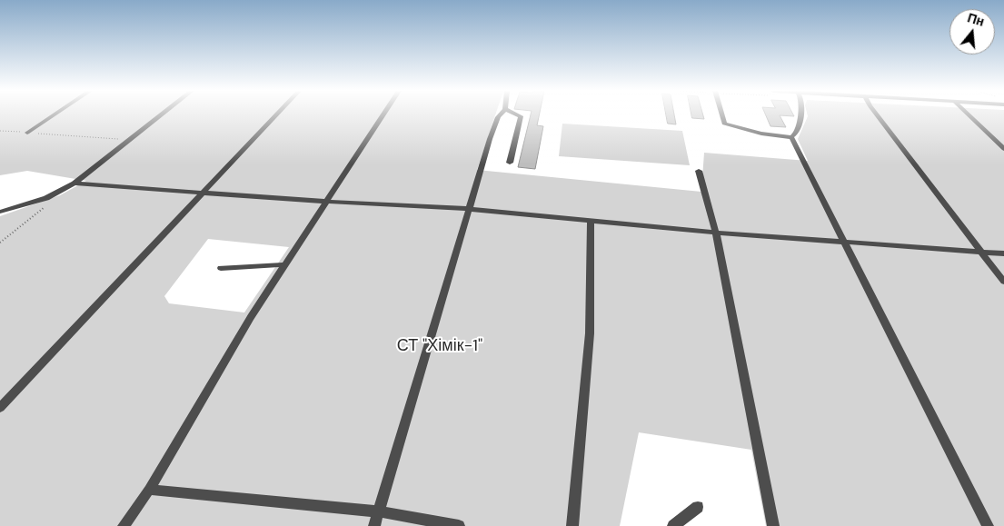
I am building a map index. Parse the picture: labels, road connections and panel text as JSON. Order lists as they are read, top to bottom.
{
  "parks": ["СТ \"Хімік-1\""],
  "north": "top"
}
